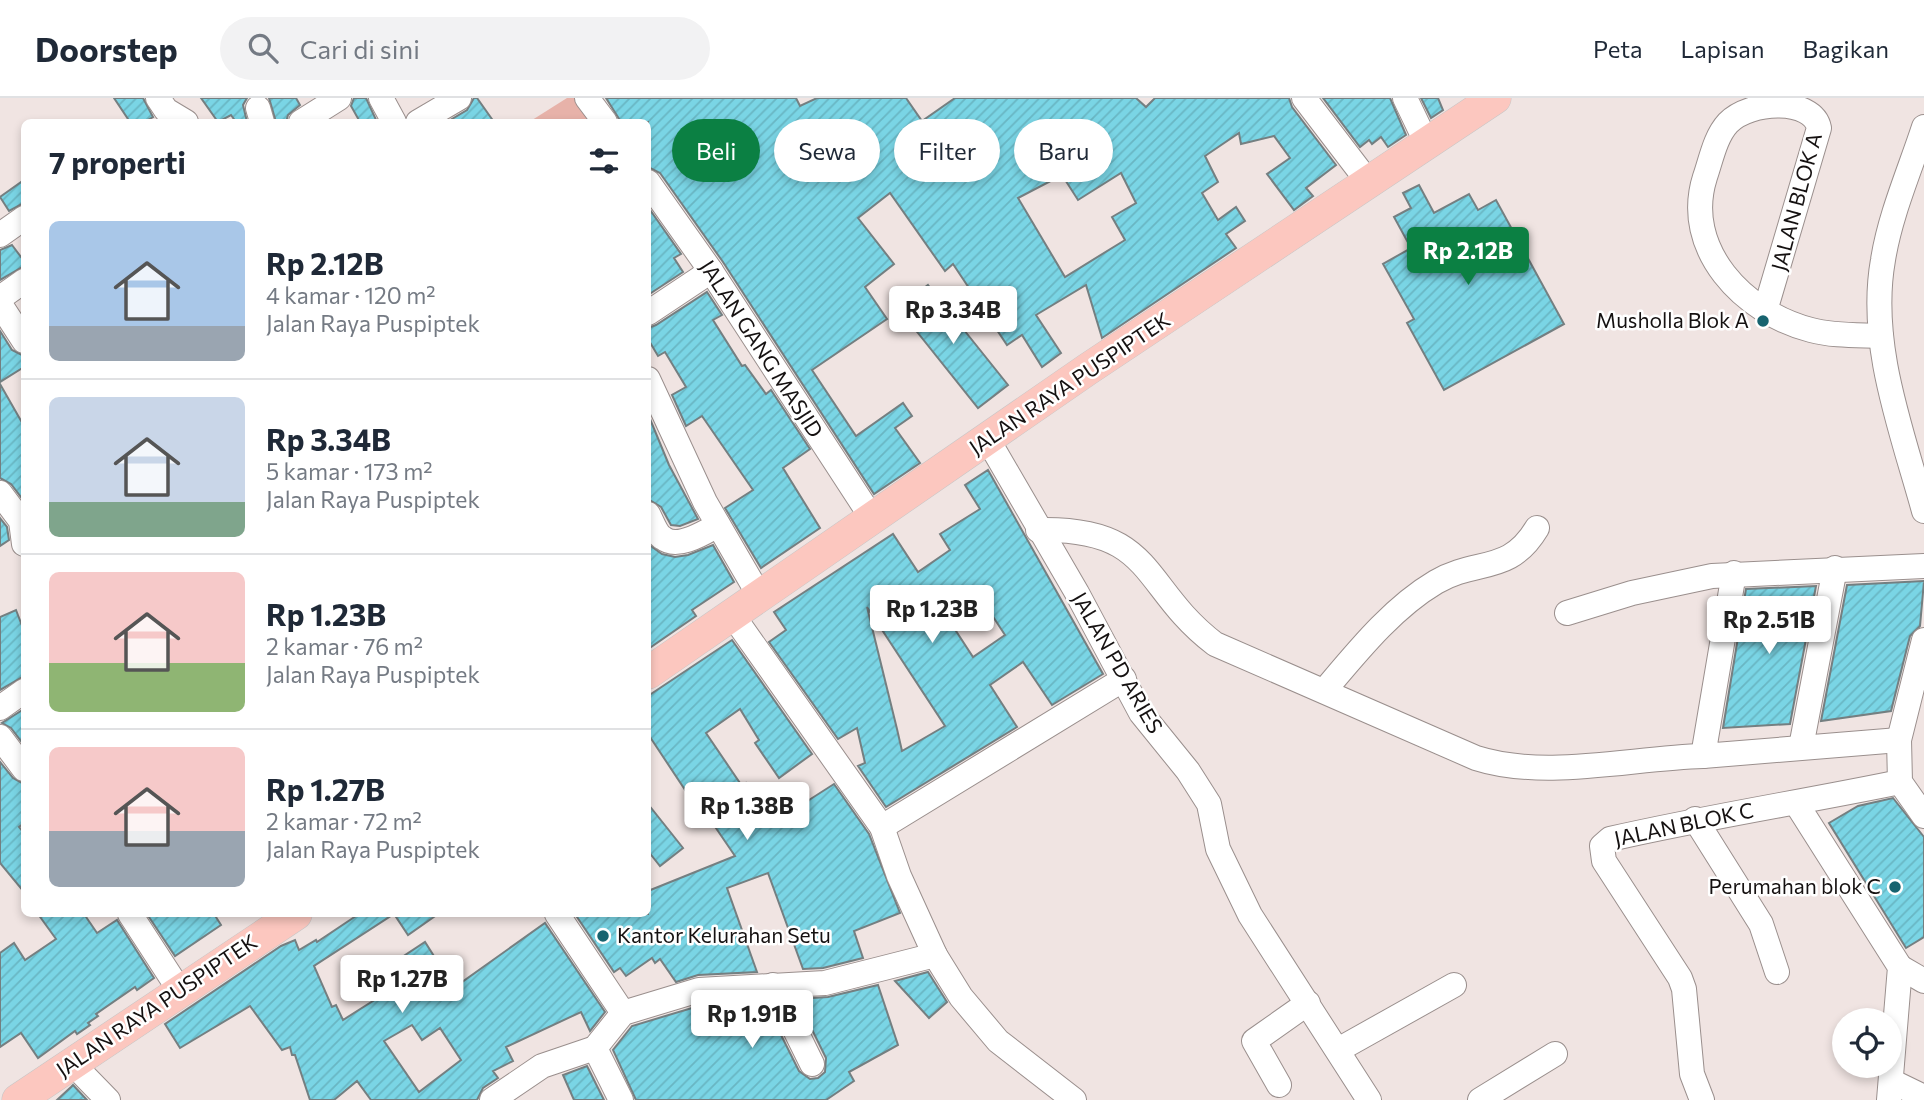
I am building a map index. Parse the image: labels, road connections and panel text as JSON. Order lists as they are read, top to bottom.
{
  "streets": {
    "main road": ["JALAN RAYA PUSPIPTEK"],
    "street": [
      "JALAN BLOK A",
      "JALAN GANG MASJID",
      "JALAN PD ARIES",
      "JALAN BLOK C"
    ]
  },
  "crossings": [
    ["JALAN GANG MASJID", "JALAN RAYA PUSPIPTEK"],
    ["JALAN RAYA PUSPIPTEK", "JALAN PD ARIES"]
  ],
  "places": ["Musholla Blok A", "Perumahan blok C", "Kantor Kelurahan Setu"],
  "page": {
    "header": "Doorstep",
    "search": "Cari di sini",
    "nav": ["Peta", "Lapisan", "Bagikan"],
    "chip": [
      "Beli",
      "Sewa",
      "Filter",
      "Baru"
    ],
    "heading": "7 properti",
    "list": [
      {
        "name": "Rp 2.12B",
        "note": "4 kamar · 120 m² · Jalan Raya Puspiptek"
      },
      {
        "name": "Rp 3.34B",
        "note": "5 kamar · 173 m² · Jalan Raya Puspiptek"
      },
      {
        "name": "Rp 1.23B",
        "note": "2 kamar · 76 m² · Jalan Raya Puspiptek"
      },
      {
        "name": "Rp 1.27B",
        "note": "2 kamar · 72 m² · Jalan Raya Puspiptek"
      }
    ],
    "price": [
      "Rp 2.12B",
      "Rp 3.34B",
      "Rp 1.23B",
      "Rp 2.51B",
      "Rp 1.38B",
      "Rp 1.27B",
      "Rp 1.91B"
    ]
  }
}
